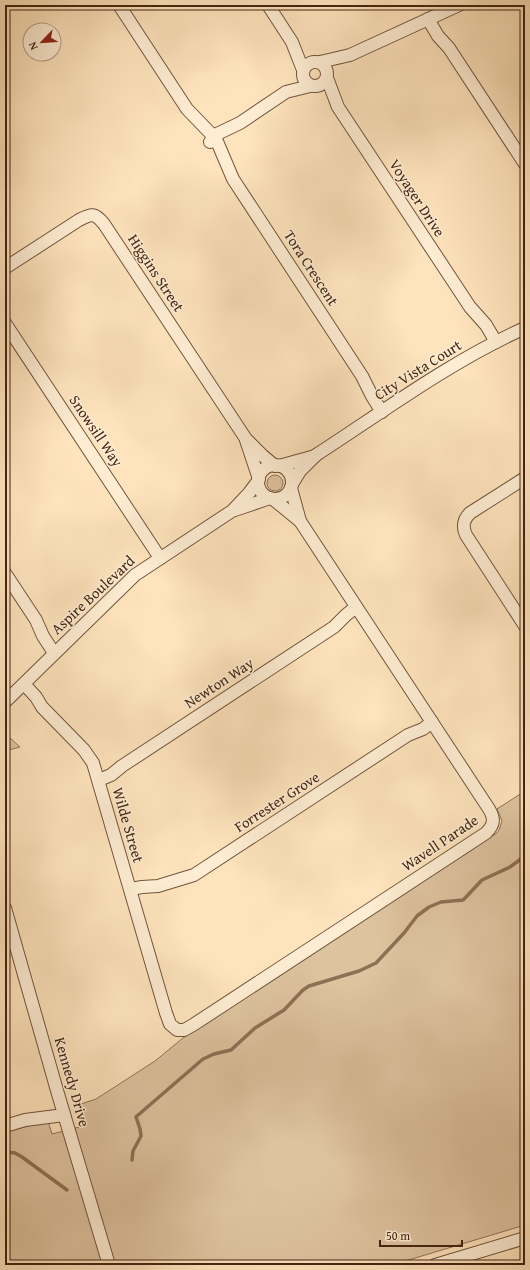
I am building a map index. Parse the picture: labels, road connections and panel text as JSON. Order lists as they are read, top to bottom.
{
  "streets": {
    "street": [
      "Voyager Drive",
      "Tora Crescent",
      "Higgins Street",
      "City Vista Court",
      "Snowsill Way",
      "Aspire Boulevard",
      "Newton Way",
      "Forrester Grove",
      "Wilde Street",
      "Wavell Parade",
      "Kennedy Drive"
    ]
  },
  "crossings": [
    ["Voyager Drive", "City Vista Court"],
    ["Tora Crescent", "City Vista Court"],
    ["Higgins Street", "Aspire Boulevard"],
    ["Higgins Street", "Wavell Parade"],
    ["Snowsill Way", "Aspire Boulevard"],
    ["Aspire Boulevard", "Wilde Street"],
    ["Aspire Boulevard", "Wavell Parade"],
    ["Newton Way", "Wilde Street"],
    ["Newton Way", "Wavell Parade"],
    ["Forrester Grove", "Wilde Street"],
    ["Forrester Grove", "Wavell Parade"],
    ["Wilde Street", "Wavell Parade"]
  ],
  "scale_bar": "50 m",
  "north": "bottom left"
}
